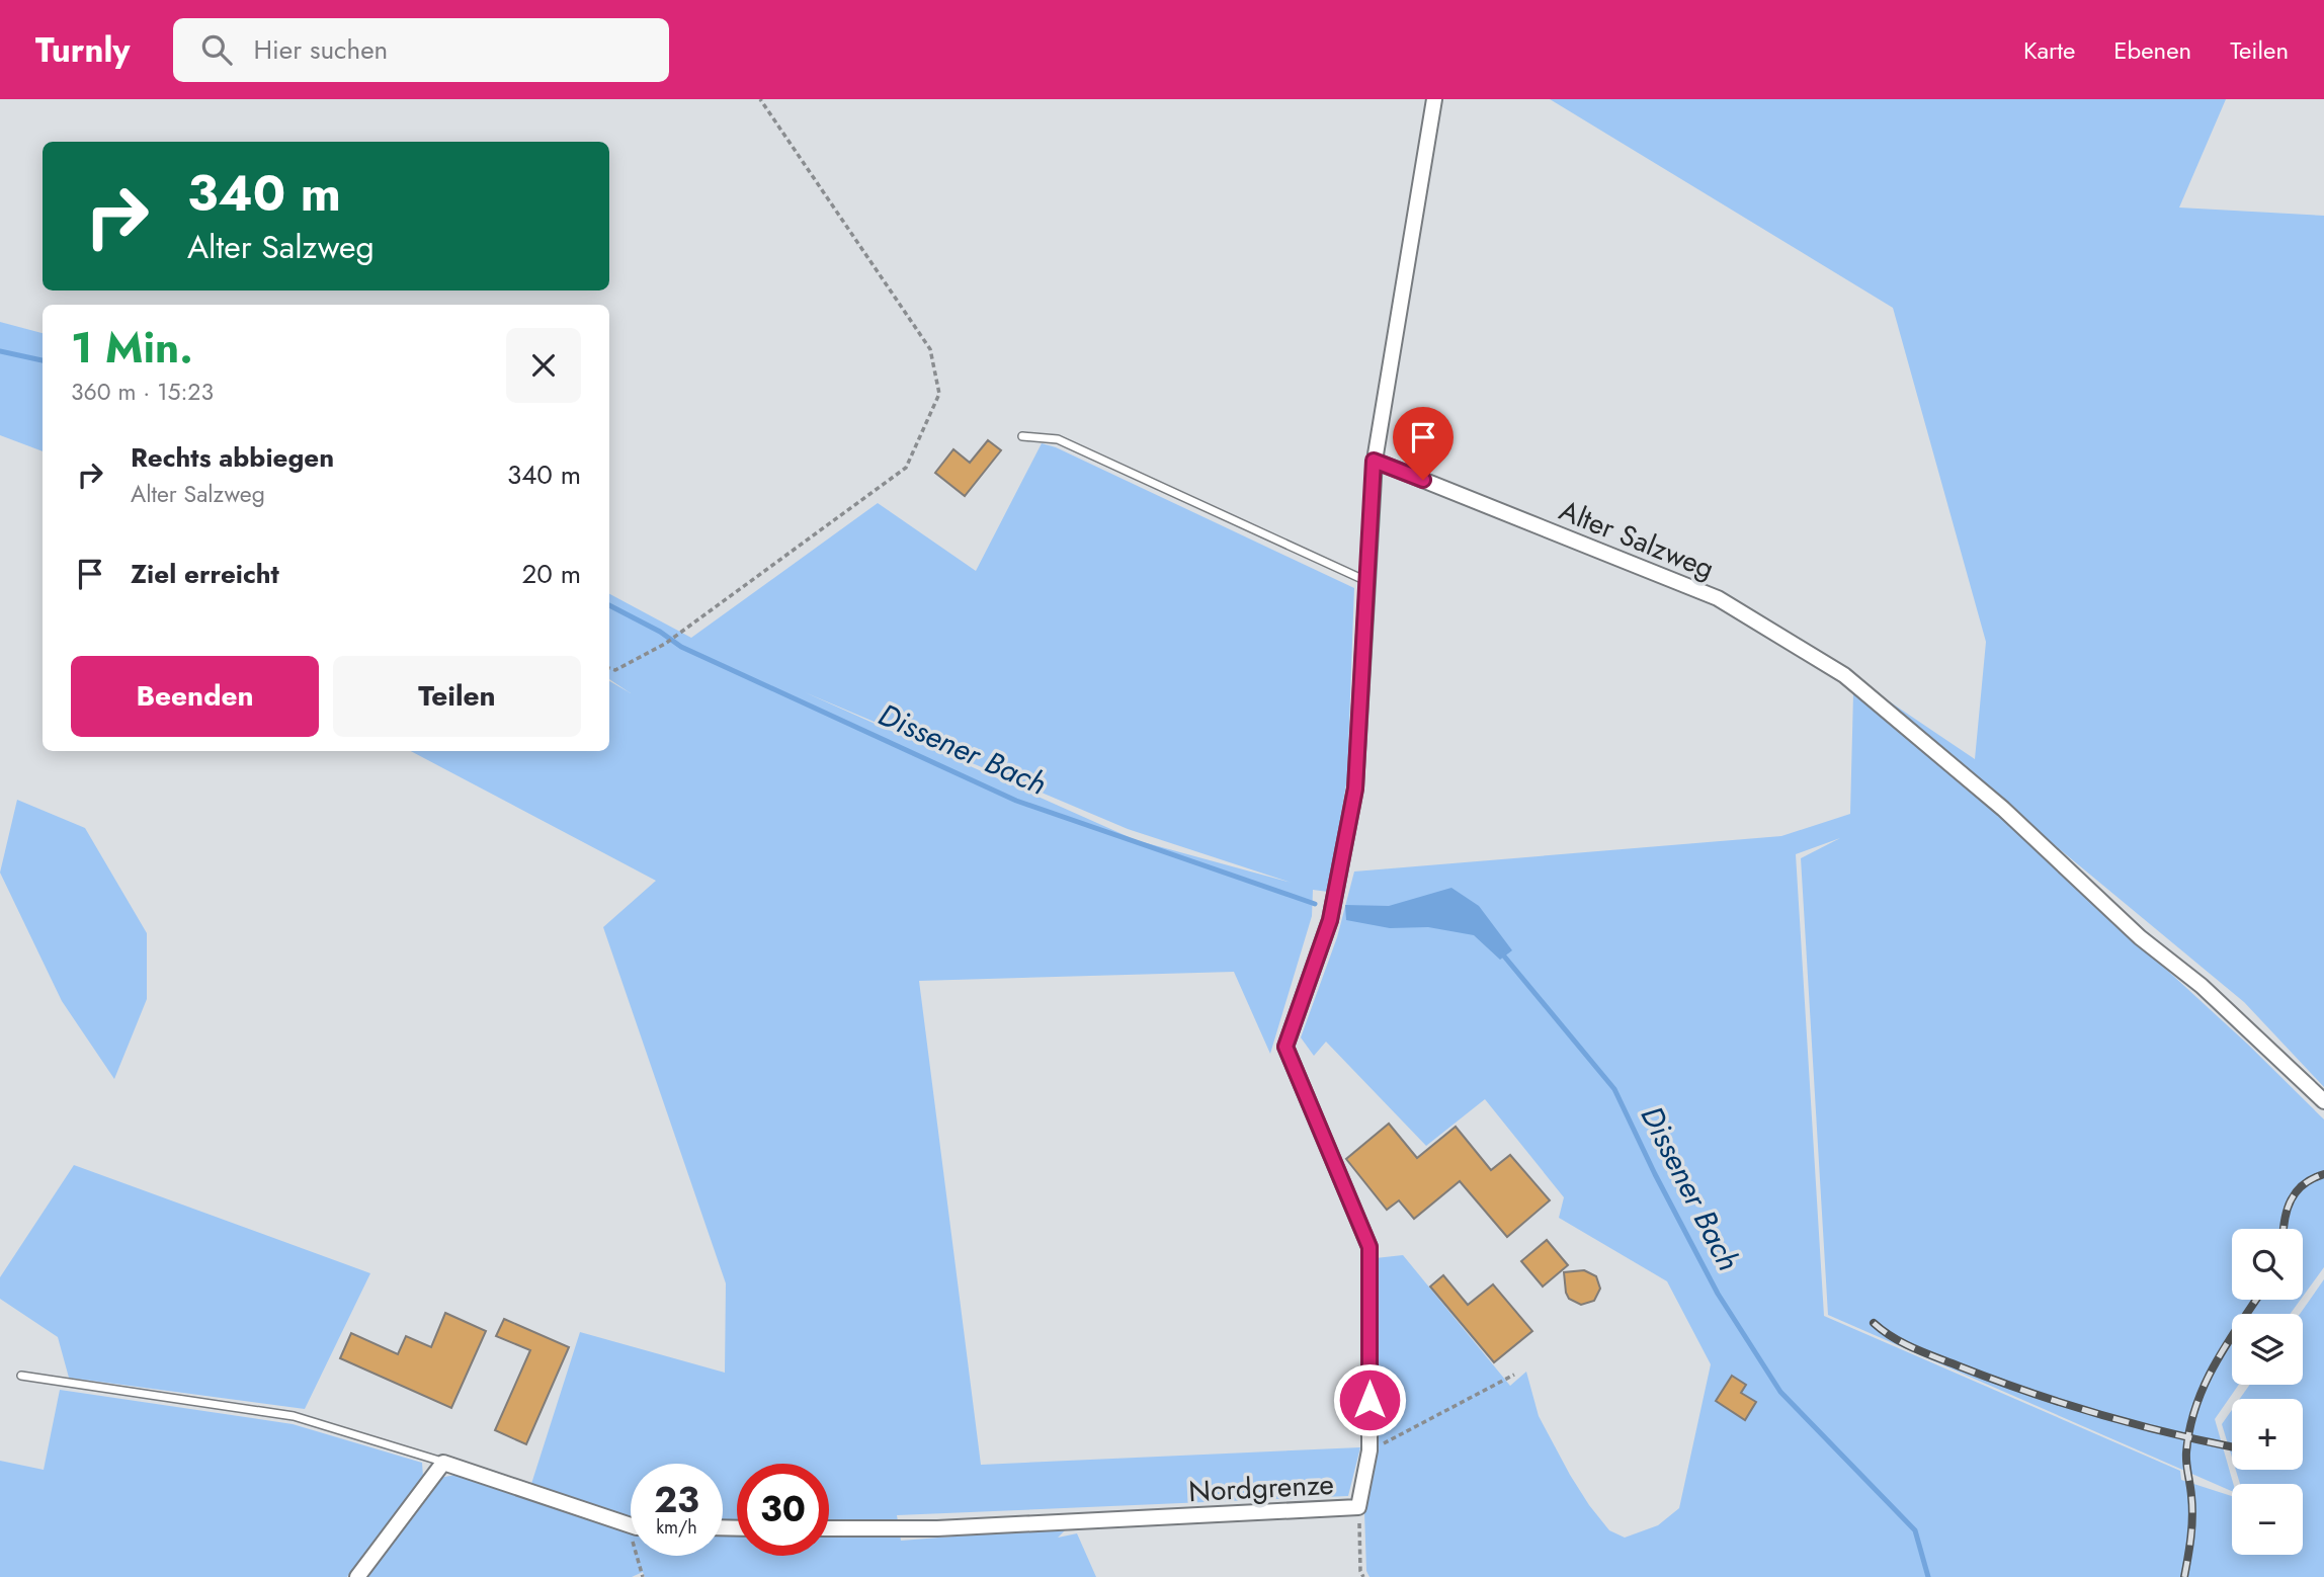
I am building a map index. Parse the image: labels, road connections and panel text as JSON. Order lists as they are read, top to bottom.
{
  "streets": {
    "street": ["Alter Salzweg", "Nordgrenze"]
  },
  "crossings": [
    ["Alter Salzweg", "Nordgrenze"]
  ],
  "water": ["Dissener Bach"],
  "page": {
    "header": "Turnly",
    "search": "Hier suchen",
    "nav": ["Karte", "Ebenen", "Teilen"],
    "turn": ["340 m", "Alter Salzweg"],
    "heading": ["1 Min.", "360 m · 15:23"],
    "list": [
      {
        "name": "Rechts abbiegen",
        "note": "Alter Salzweg",
        "value": "340 m"
      },
      {
        "name": "Ziel erreicht",
        "value": "20 m"
      }
    ],
    "buttons": ["Beenden", "Teilen"],
    "map_buttons": ["+", "−"],
    "speed": "23 km/h",
    "limit": "30"
  }
}
